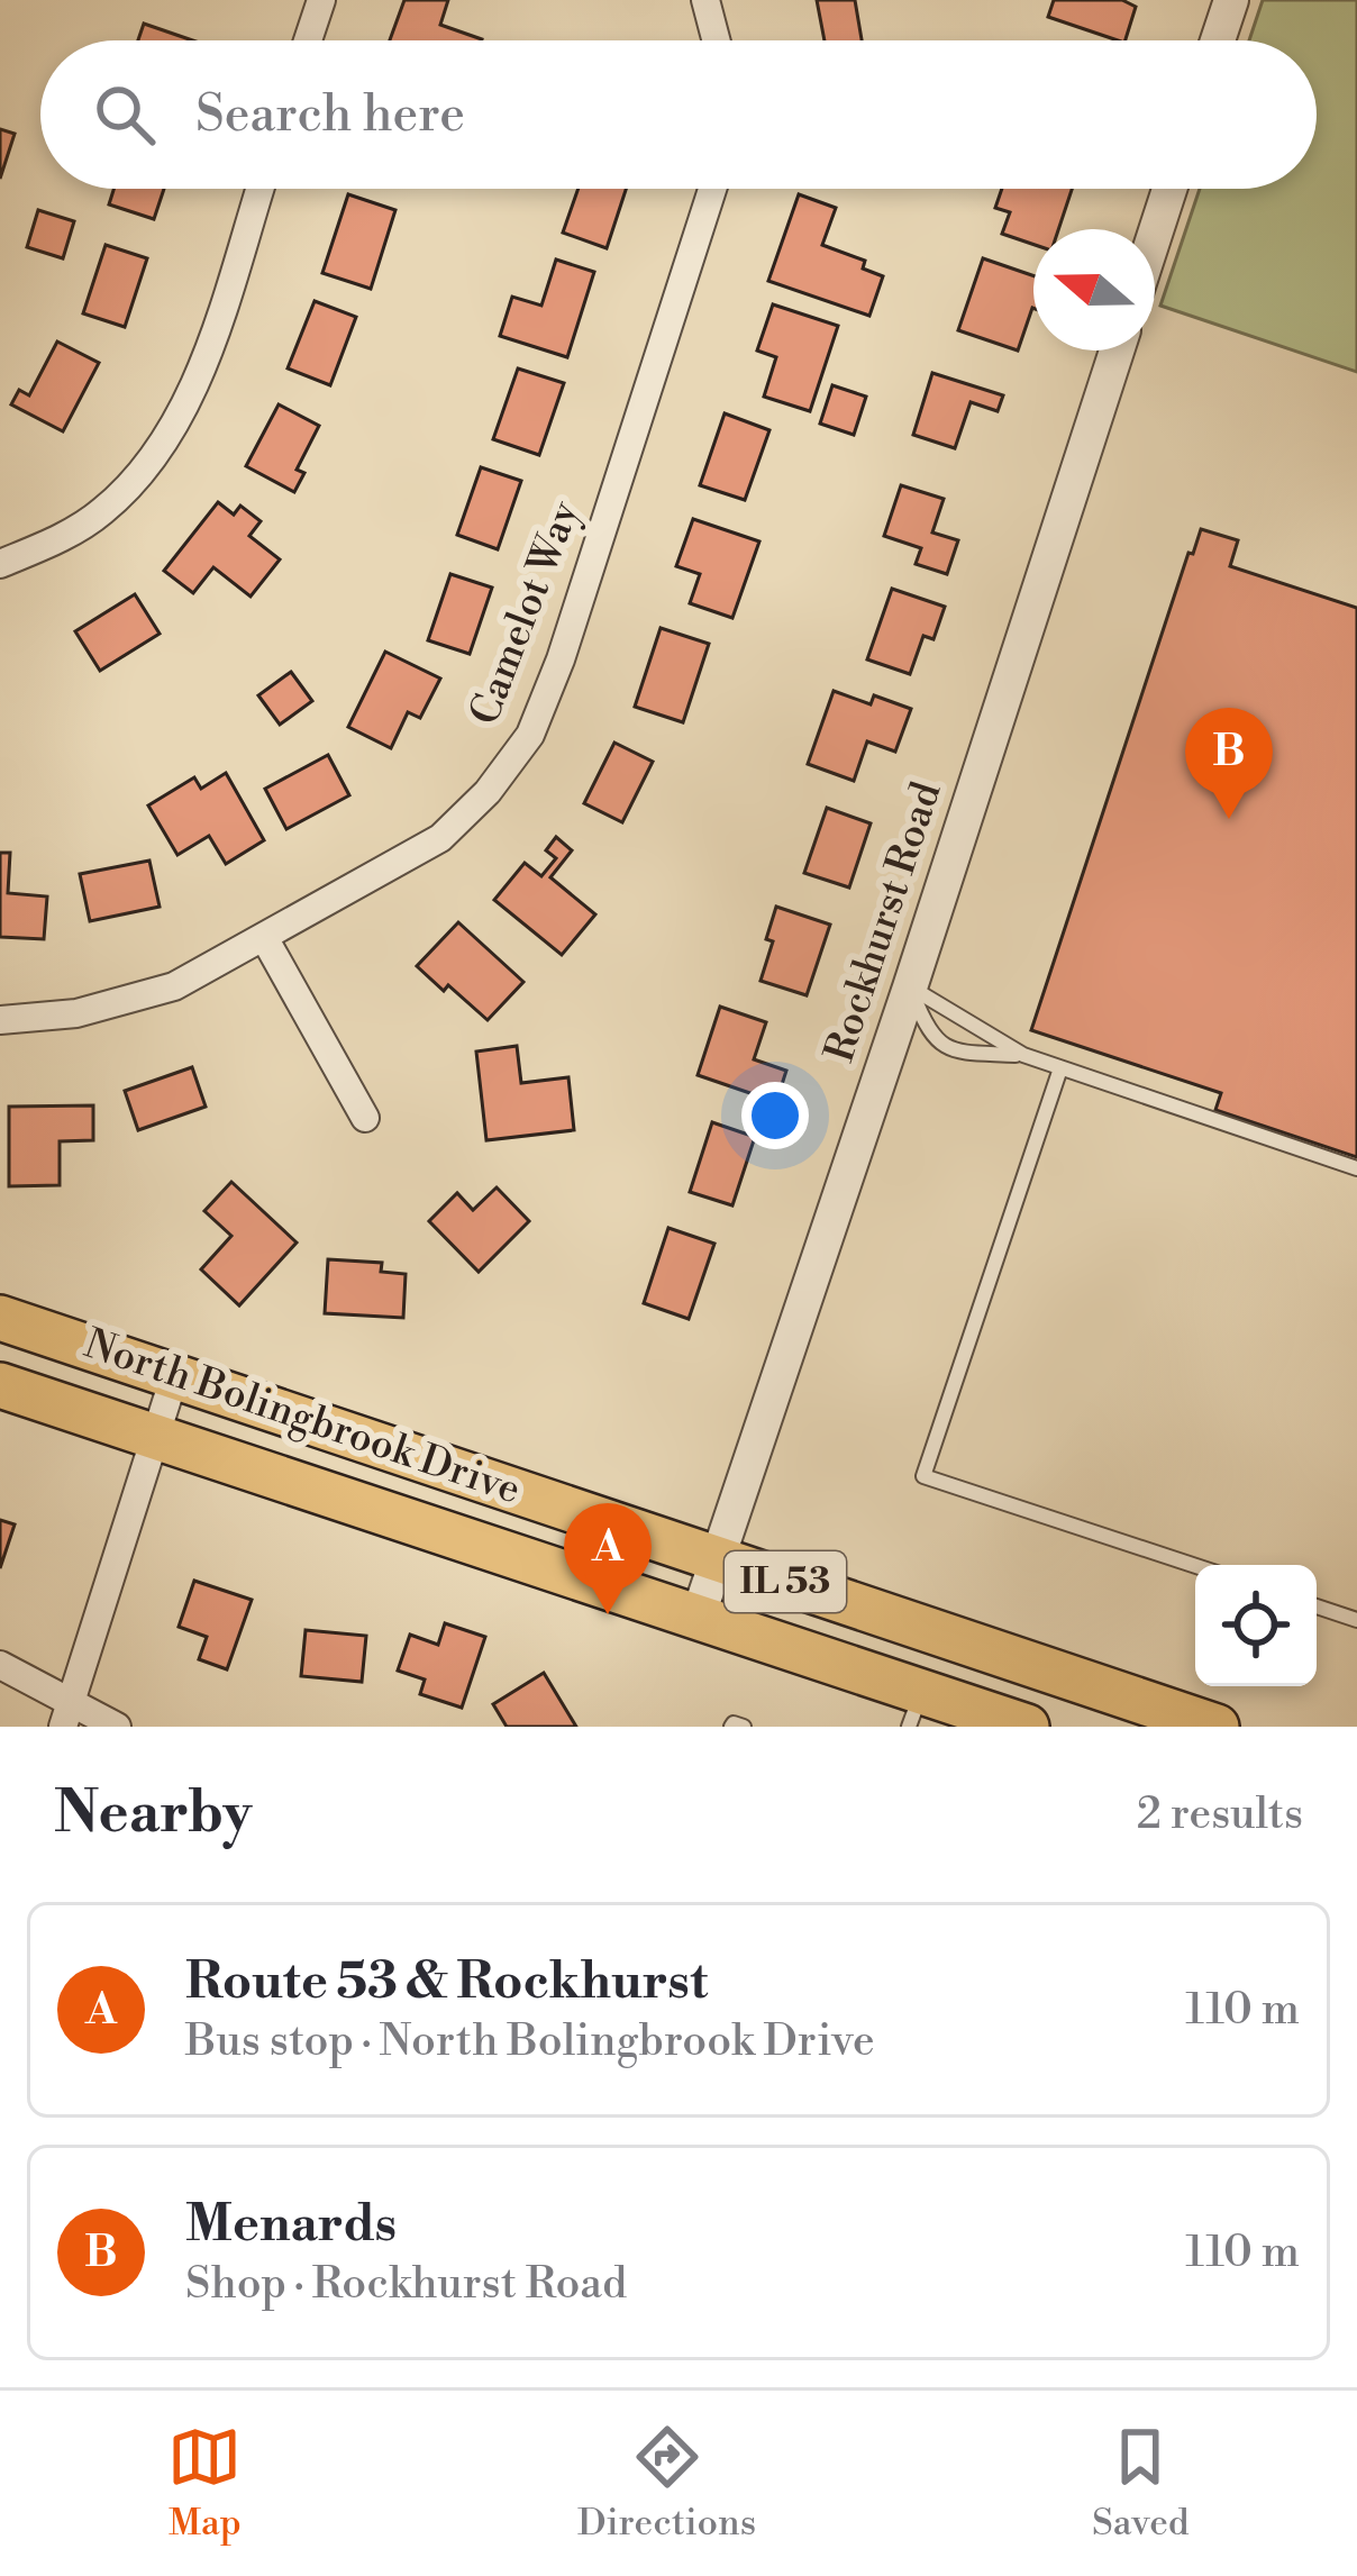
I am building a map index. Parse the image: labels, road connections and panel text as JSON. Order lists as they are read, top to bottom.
{
  "streets": {
    "main road": ["North Bolingbrook Drive", "IL 53"],
    "street": ["Camelot Way", "Rockhurst Road"]
  },
  "crossings": [
    ["Rockhurst Road", "North Bolingbrook Drive"]
  ],
  "north": "left",
  "page": {
    "search": "Search here",
    "pins": ["B", "A"],
    "heading": ["Nearby", "2 results"],
    "list": [
      {
        "mark": "A",
        "name": "Route 53 & Rockhurst",
        "note": "Bus stop · North Bolingbrook Drive",
        "value": "110 m"
      },
      {
        "mark": "B",
        "name": "Menards",
        "note": "Shop · Rockhurst Road",
        "value": "110 m"
      }
    ],
    "nav": ["Map", "Directions", "Saved"]
  }
}
